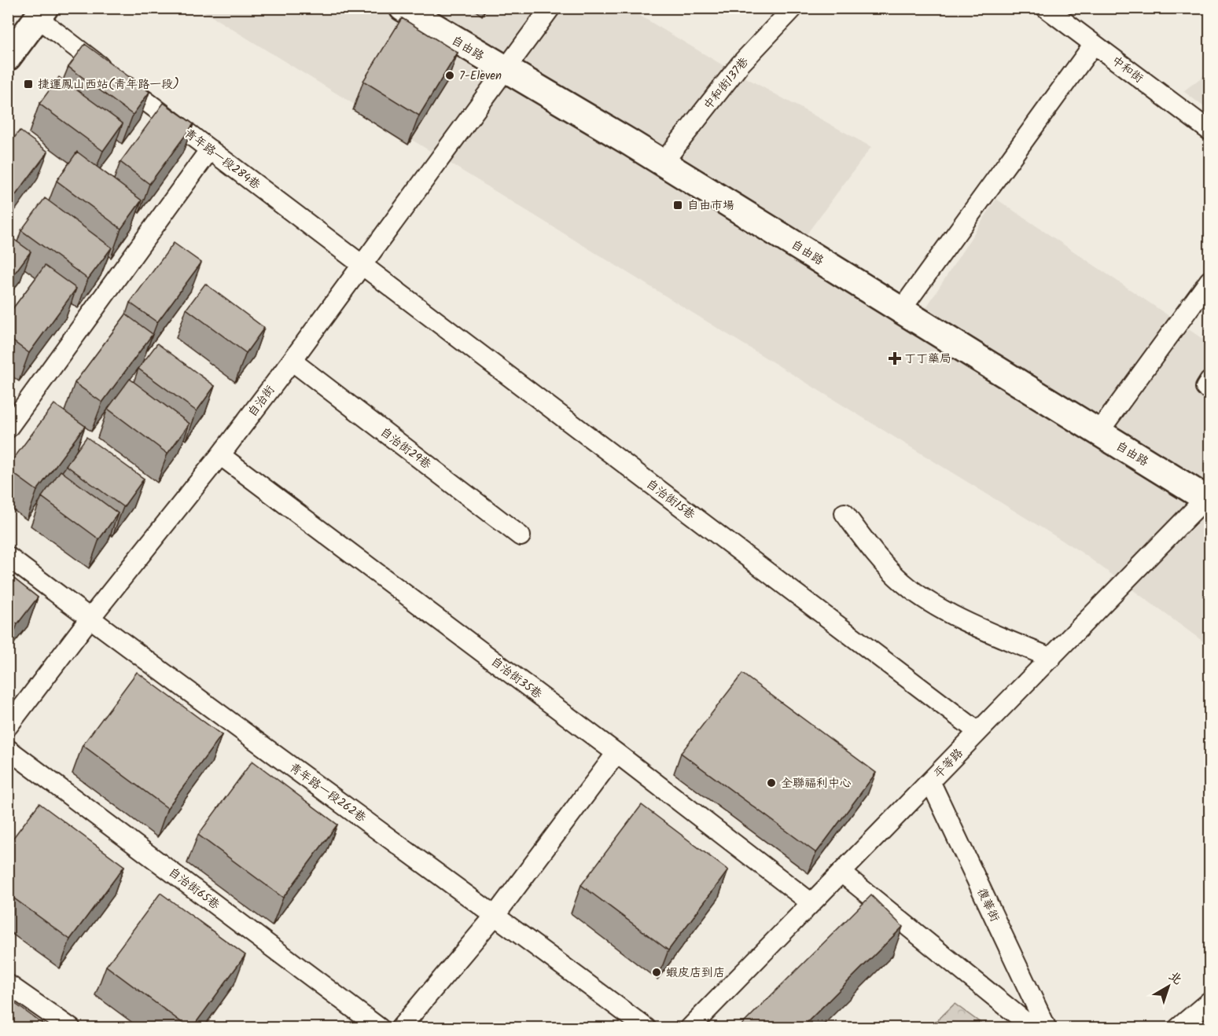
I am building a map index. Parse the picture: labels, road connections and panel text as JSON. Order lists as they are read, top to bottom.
{
  "streets": {
    "street": [
      "自由路",
      "中和街",
      "中和街137巷",
      "青年路一段284巷",
      "自治街",
      "自治街29巷",
      "自治街15巷",
      "自治街35巷",
      "平等路",
      "青年路一段262巷",
      "自治街65巷",
      "復華街"
    ]
  },
  "crossings": [
    ["自由路", "中和街137巷"],
    ["自由路", "自治街"],
    ["自由路", "平等路"],
    ["青年路一段284巷", "自治街"],
    ["青年路一段284巷", "自治街15巷"],
    ["自治街", "自治街29巷"],
    ["自治街", "自治街15巷"],
    ["自治街", "自治街35巷"],
    ["自治街", "青年路一段262巷"],
    ["自治街15巷", "平等路"],
    ["自治街35巷", "平等路"],
    ["平等路", "復華街"]
  ],
  "places": {
    "other": ["7-Eleven", "全聯福利中心", "蝦皮店到店"],
    "transit": ["捷運鳳山西站(青年路一段)", "自由市場"],
    "health": ["丁丁藥局"]
  },
  "north": "top right"
}
